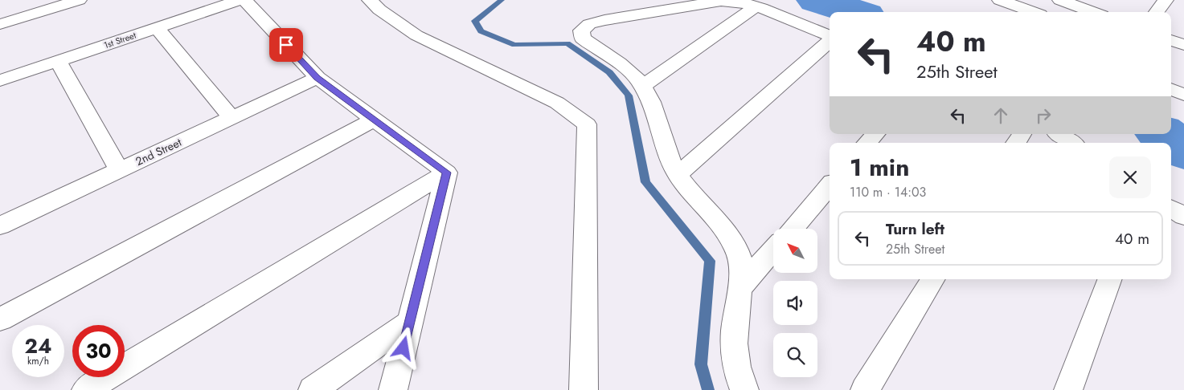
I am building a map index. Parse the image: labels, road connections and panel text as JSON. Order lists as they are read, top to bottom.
{
  "streets": {
    "street": ["1st Street", "2nd Street"]
  },
  "north": "top left",
  "page": {
    "turn": ["40 m", "25th Street"],
    "heading": ["1 min", "110 m · 14:03"],
    "list": [
      {
        "name": "Turn left",
        "note": "25th Street",
        "value": "40 m"
      }
    ],
    "speed": "24 km/h",
    "limit": "30"
  }
}
